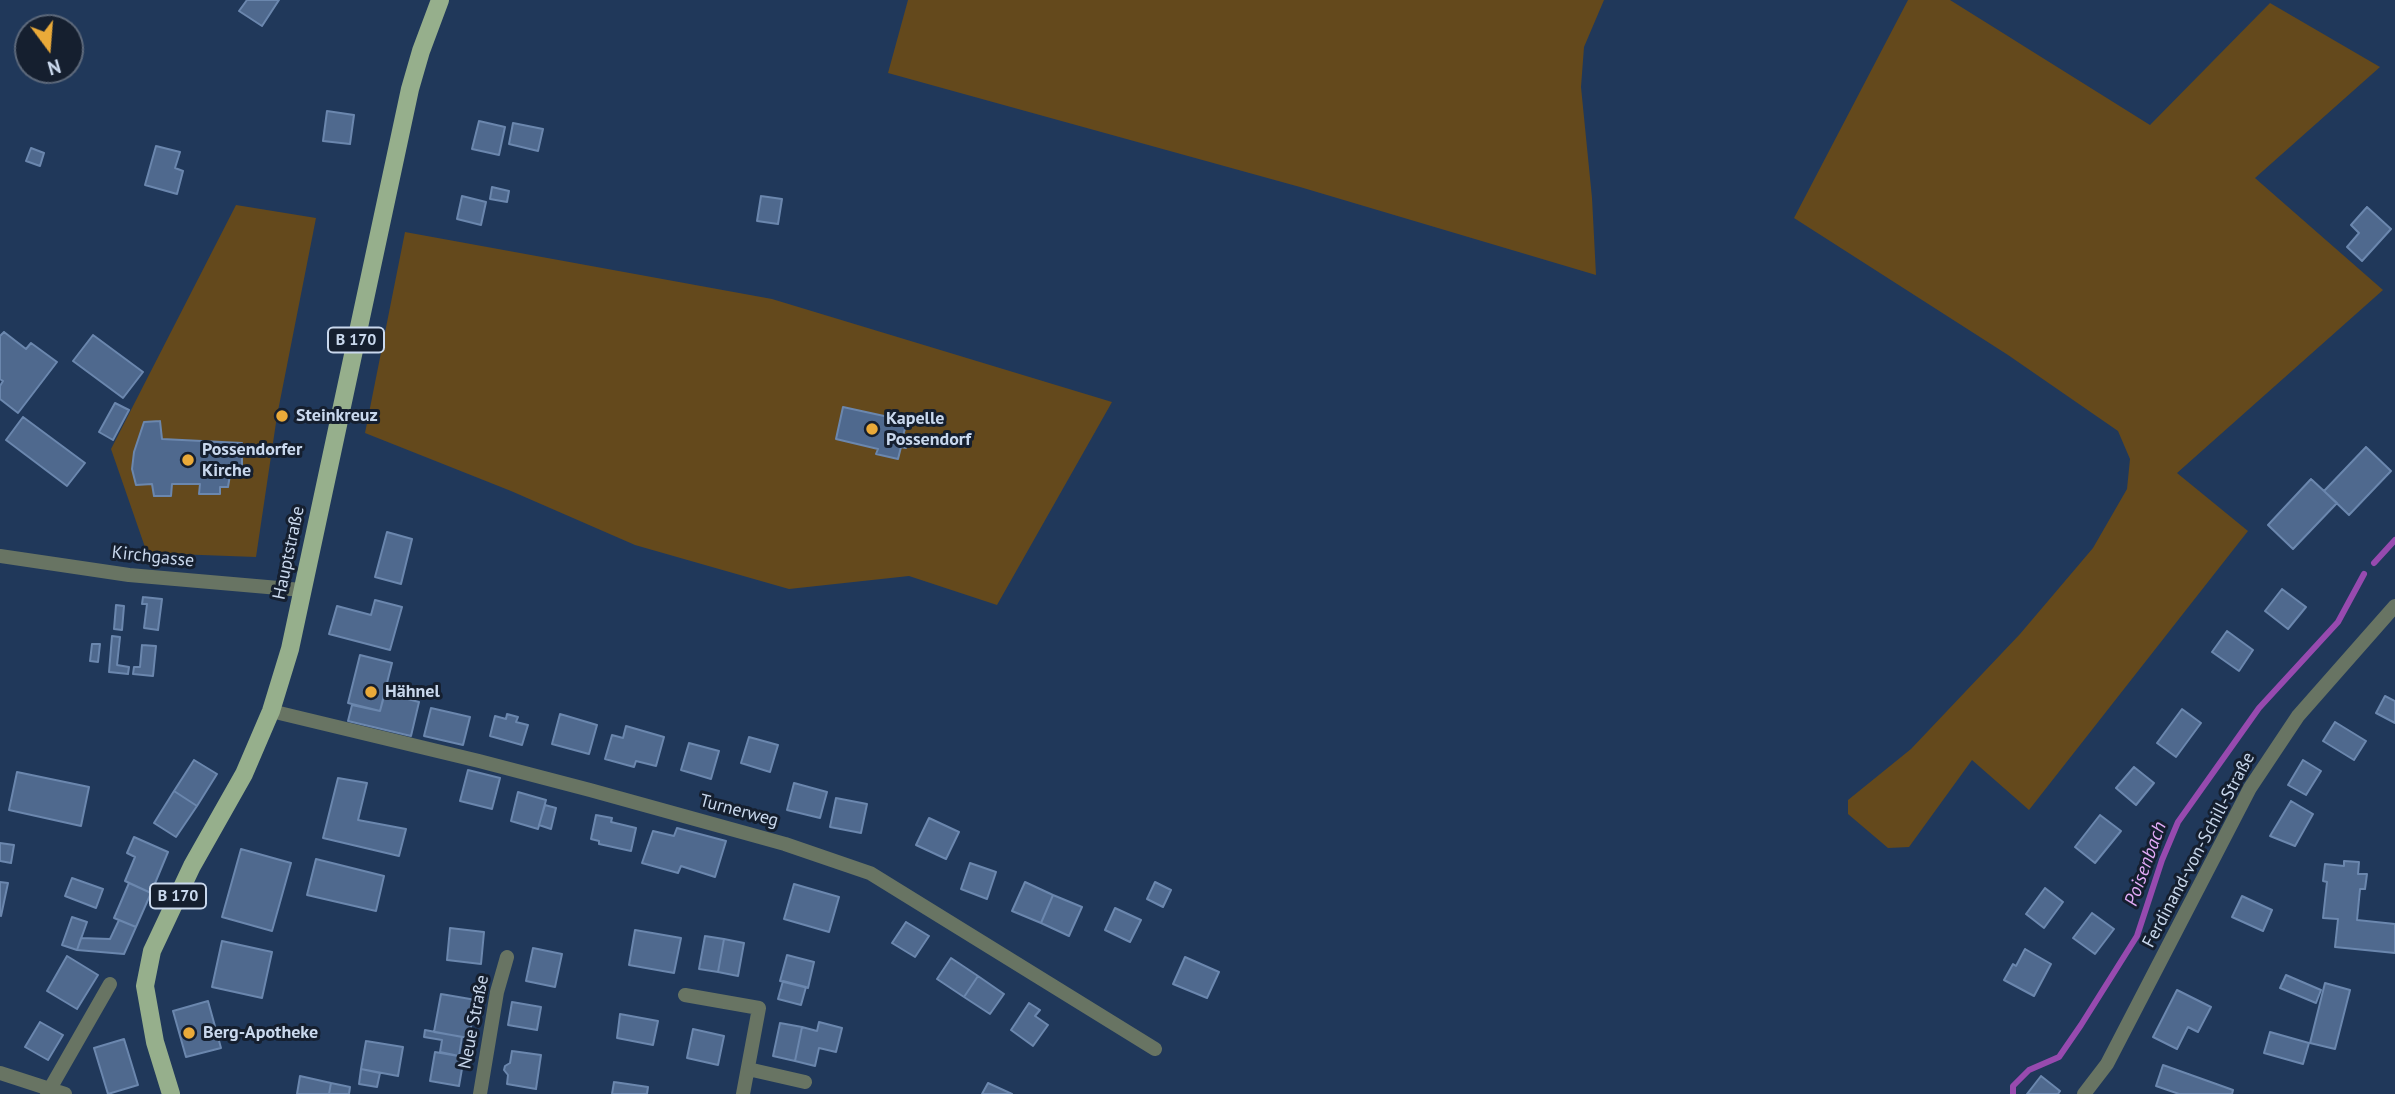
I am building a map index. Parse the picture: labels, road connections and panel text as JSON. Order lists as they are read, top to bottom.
{
  "streets": {
    "main road": ["B 170", "Hauptstraße"],
    "street": [
      "Kirchgasse",
      "Turnerweg",
      "Ferdinand-von-Schill-Straße",
      "Neue Straße"
    ]
  },
  "crossings": [
    ["Hauptstraße", "Kirchgasse"],
    ["Hauptstraße", "Turnerweg"]
  ],
  "water": ["Poisenbach"],
  "places": [
    "Steinkreuz",
    "Kapelle Possendorf",
    "Possendorfer Kirche",
    "Hähnel",
    "Berg-Apotheke"
  ],
  "north": "bottom"
}
